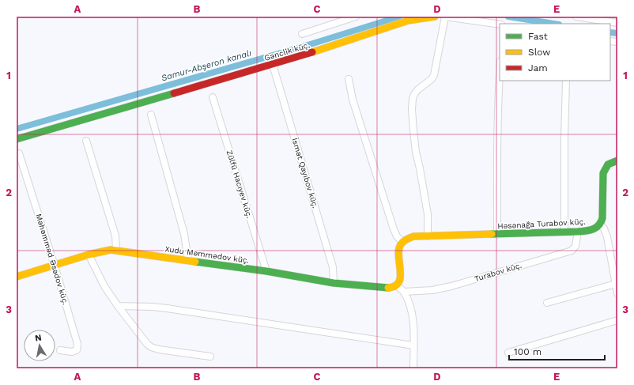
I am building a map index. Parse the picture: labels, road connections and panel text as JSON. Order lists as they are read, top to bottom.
{
  "streets": {
    "street": [
      "Gənclik küç.",
      "İsmət Qayıbov küç.",
      "Zülfü Hacıyev küç.",
      "Həsənağa Turabov küç.",
      "Xudu Məmmədov küç.",
      "Məhəmməd Əsədov küç.",
      "Turabov küç."
    ]
  },
  "crossings": [
    ["Gənclik küç.", "İsmət Qayıbov küç."],
    ["İsmət Qayıbov küç.", "Xudu Məmmədov küç."],
    ["Zülfü Hacıyev küç.", "Xudu Məmmədov küç."],
    ["Həsənağa Turabov küç.", "Turabov küç."],
    ["Xudu Məmmədov küç.", "Məhəmməd Əsədov küç."]
  ],
  "water": ["Samur-Abşeron kanalı"],
  "legend": ["Fast", "Slow", "Jam"],
  "scale_bar": "100 m",
  "north": "top",
  "grid": {
    "columns": [
      "A",
      "B",
      "C",
      "D",
      "E"
    ],
    "rows": ["1", "2", "3"]
  }
}
